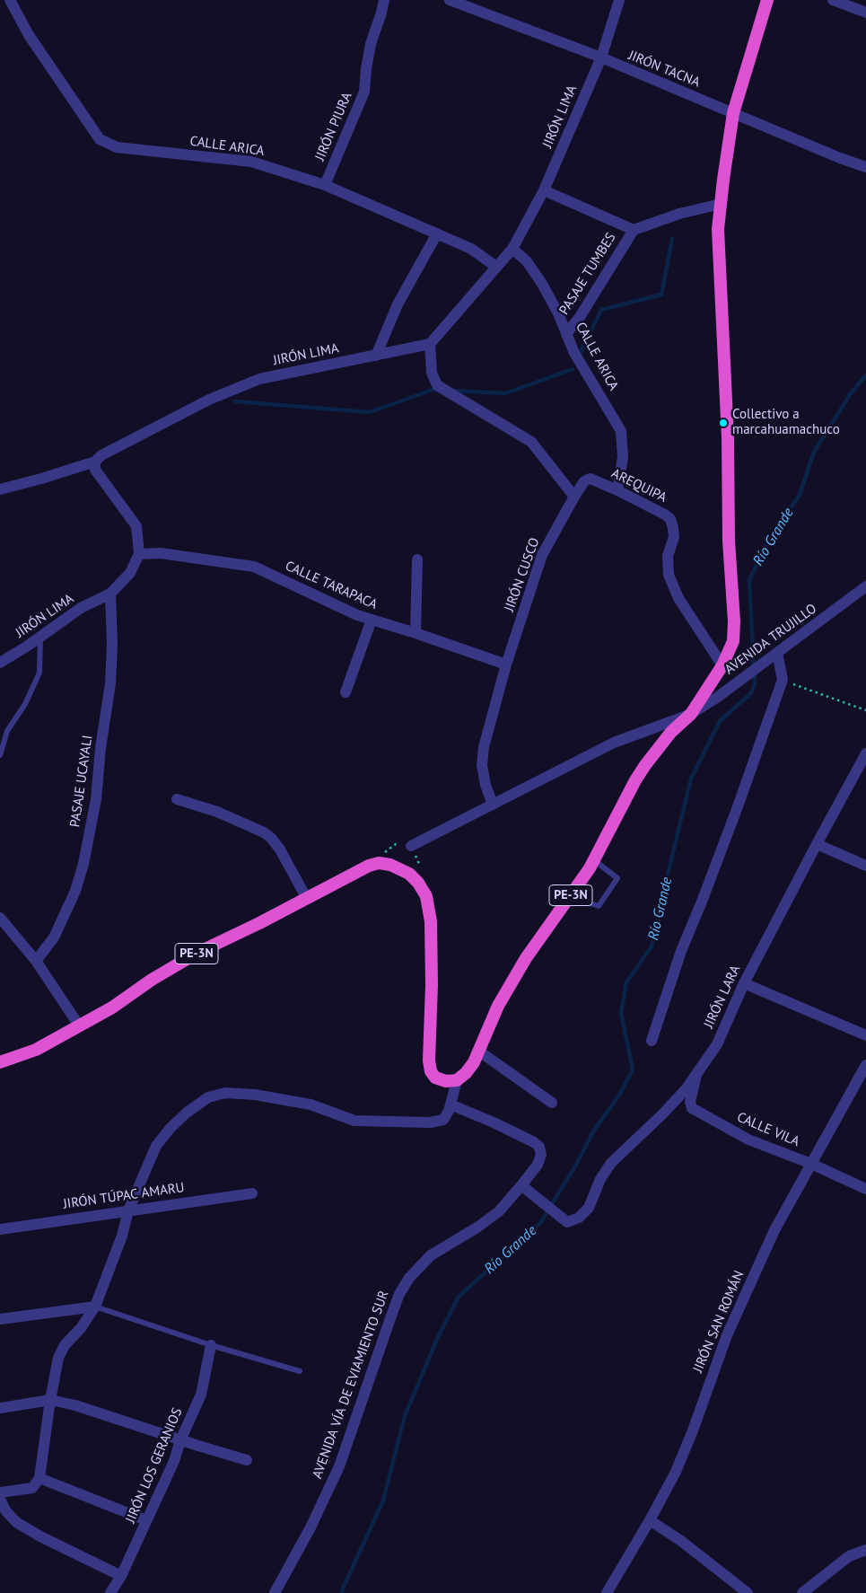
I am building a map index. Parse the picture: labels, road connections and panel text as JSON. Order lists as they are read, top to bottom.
{
  "streets": {
    "highway": ["PE-3N"],
    "street": [
      "JIRÓN TACNA",
      "JIRÓN LIMA",
      "JIRÓN PIURA",
      "CALLE ARICA",
      "PASAJE TUMBES",
      "AREQUIPA",
      "JIRÓN CUSCO",
      "CALLE TARAPACA",
      "AVENIDA TRUJILLO",
      "PASAJE UCAYALI",
      "JIRÓN LARA",
      "CALLE VILA",
      "JIRÓN TÚPAC AMARU",
      "JIRÓN SAN ROMÁN",
      "AVENIDA VÍA DE EVIAMIENTO SUR",
      "JIRÓN LOS GERANIOS"
    ]
  },
  "crossings": [
    ["JIRÓN TACNA", "JIRÓN LIMA"],
    ["JIRÓN LIMA", "CALLE ARICA"],
    ["JIRÓN LIMA", "CALLE TARAPACA"],
    ["JIRÓN LIMA", "PASAJE UCAYALI"],
    ["JIRÓN PIURA", "CALLE ARICA"],
    ["CALLE ARICA", "PASAJE TUMBES"],
    ["CALLE ARICA", "AREQUIPA"],
    ["AREQUIPA", "JIRÓN CUSCO"],
    ["JIRÓN CUSCO", "CALLE TARAPACA"],
    ["JIRÓN CUSCO", "AVENIDA TRUJILLO"],
    ["AVENIDA TRUJILLO", "PE-3N"],
    ["JIRÓN LARA", "CALLE VILA"],
    ["JIRÓN LARA", "AVENIDA VÍA DE EVIAMIENTO SUR"],
    ["CALLE VILA", "JIRÓN SAN ROMÁN"]
  ],
  "water": ["Río Grande"],
  "places": ["Collectivo a marcahuamachuco"]
}
